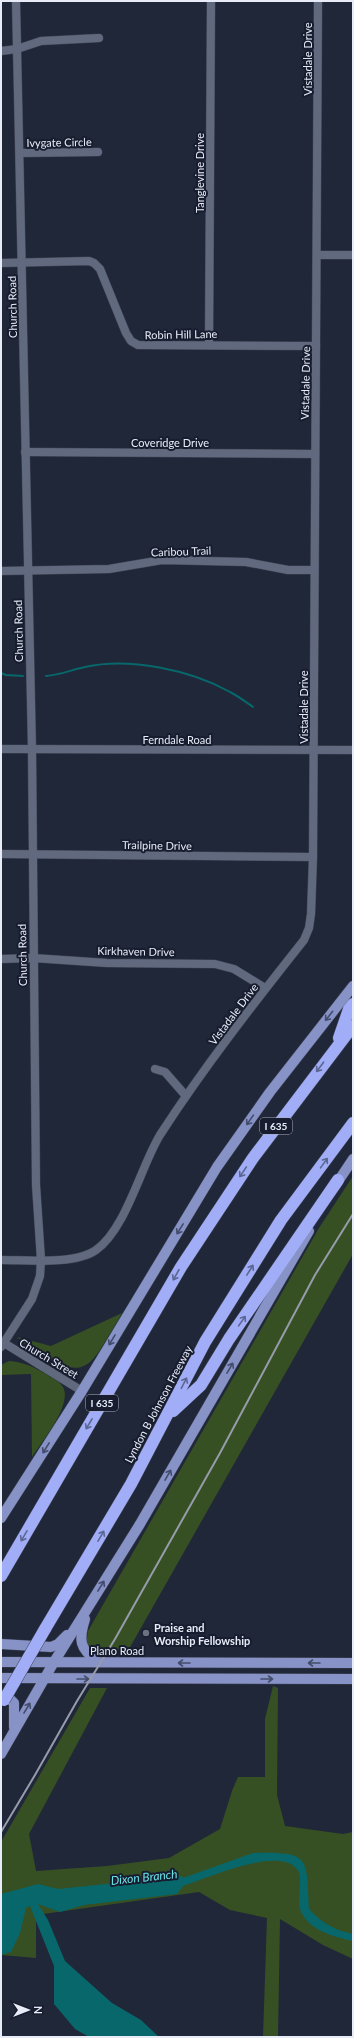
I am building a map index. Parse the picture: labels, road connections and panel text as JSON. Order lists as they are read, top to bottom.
{
  "streets": {
    "highway": ["I 635", "Lyndon B Johnson Freeway"],
    "main road": ["Plano Road"],
    "street": [
      "Vistadale Drive",
      "Ivygate Circle",
      "Tanglevine Drive",
      "Church Road",
      "Robin Hill Lane",
      "Coveridge Drive",
      "Caribou Trail",
      "Ferndale Road",
      "Trailpine Drive",
      "Kirkhaven Drive",
      "Church Street"
    ]
  },
  "crossings": [
    ["Vistadale Drive", "Church Road"],
    ["Vistadale Drive", "Robin Hill Lane"],
    ["Vistadale Drive", "Coveridge Drive"],
    ["Vistadale Drive", "Caribou Trail"],
    ["Vistadale Drive", "Ferndale Road"],
    ["Vistadale Drive", "Trailpine Drive"],
    ["Vistadale Drive", "Kirkhaven Drive"],
    ["Ivygate Circle", "Church Road"],
    ["Tanglevine Drive", "Robin Hill Lane"],
    ["Church Road", "Robin Hill Lane"],
    ["Church Road", "Coveridge Drive"],
    ["Church Road", "Caribou Trail"],
    ["Church Road", "Ferndale Road"],
    ["Church Road", "Trailpine Drive"],
    ["Church Road", "Kirkhaven Drive"],
    ["Church Road", "Church Street"]
  ],
  "water": ["Dixon Branch"],
  "places": ["Praise and Worship Fellowship"],
  "north": "right"
}
